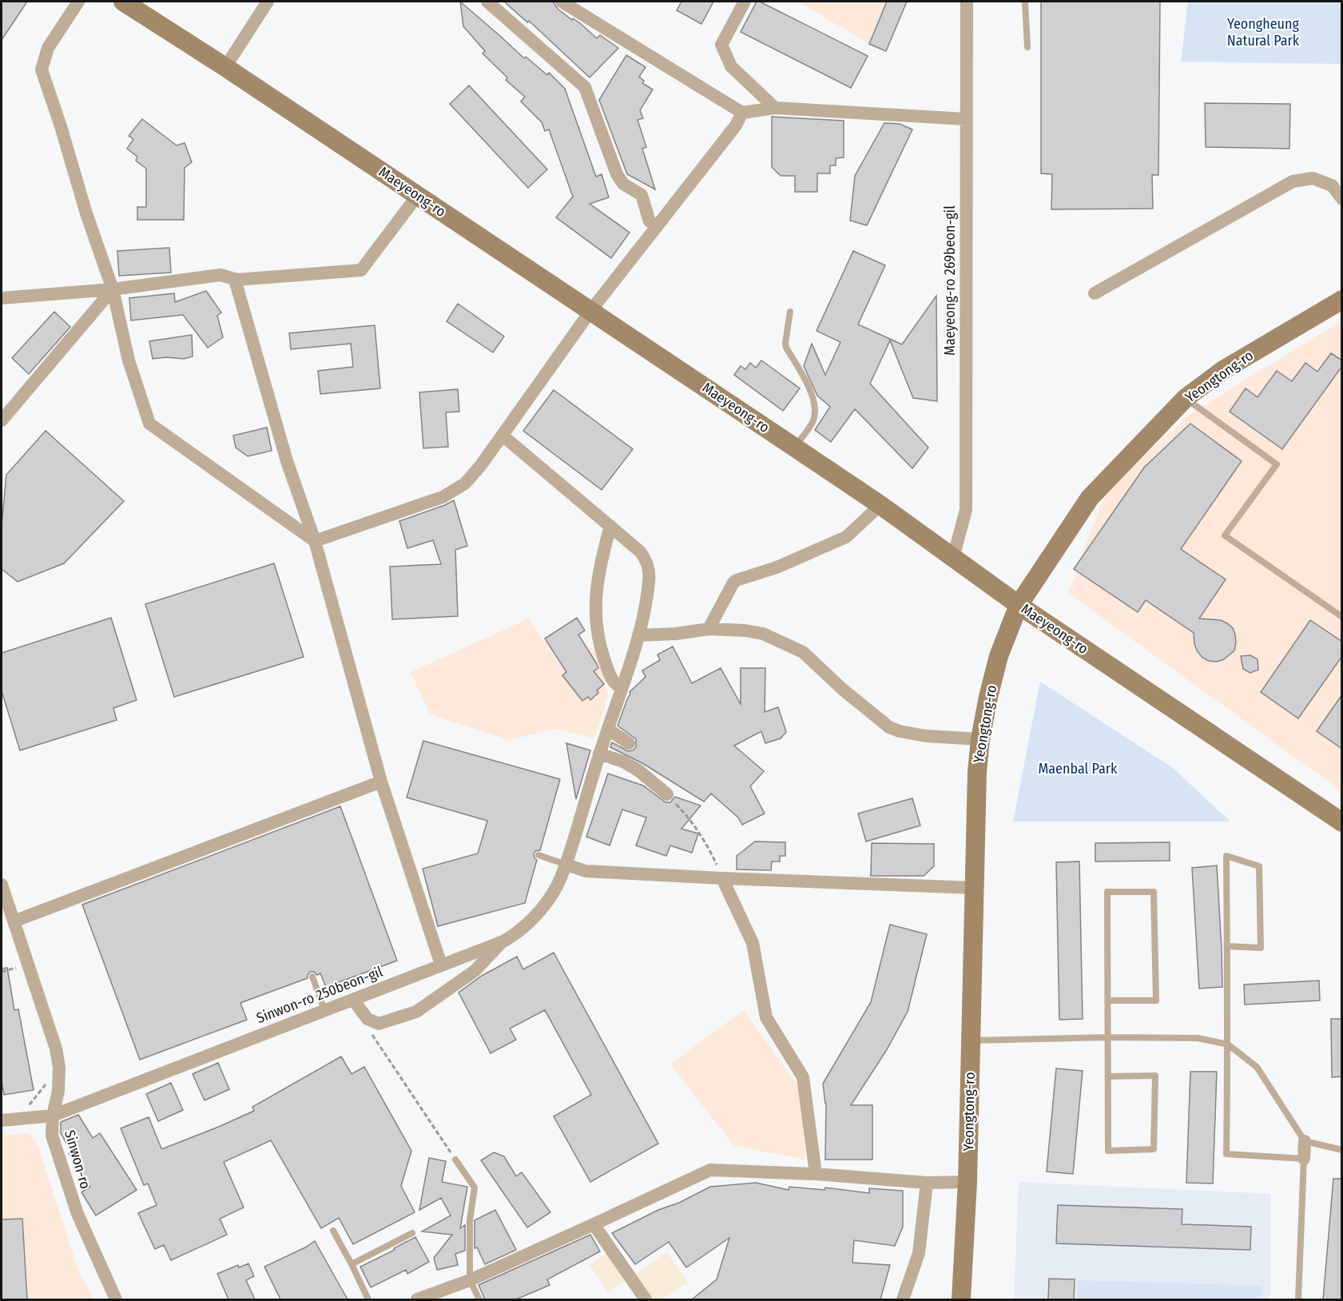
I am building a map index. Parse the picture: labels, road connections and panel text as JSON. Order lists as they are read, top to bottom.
{
  "streets": {
    "street": [
      "Maeyeong-ro",
      "Maeyeong-ro 269beon-gil",
      "Yeongtong-ro",
      "Sinwon-ro 250beon-gil",
      "Sinwon-ro"
    ]
  },
  "crossings": [
    ["Maeyeong-ro", "Maeyeong-ro 269beon-gil"],
    ["Maeyeong-ro", "Yeongtong-ro"],
    ["Sinwon-ro 250beon-gil", "Sinwon-ro"]
  ],
  "parks": ["Yeongheung Natural Park", "Maenbal Park"]
}
